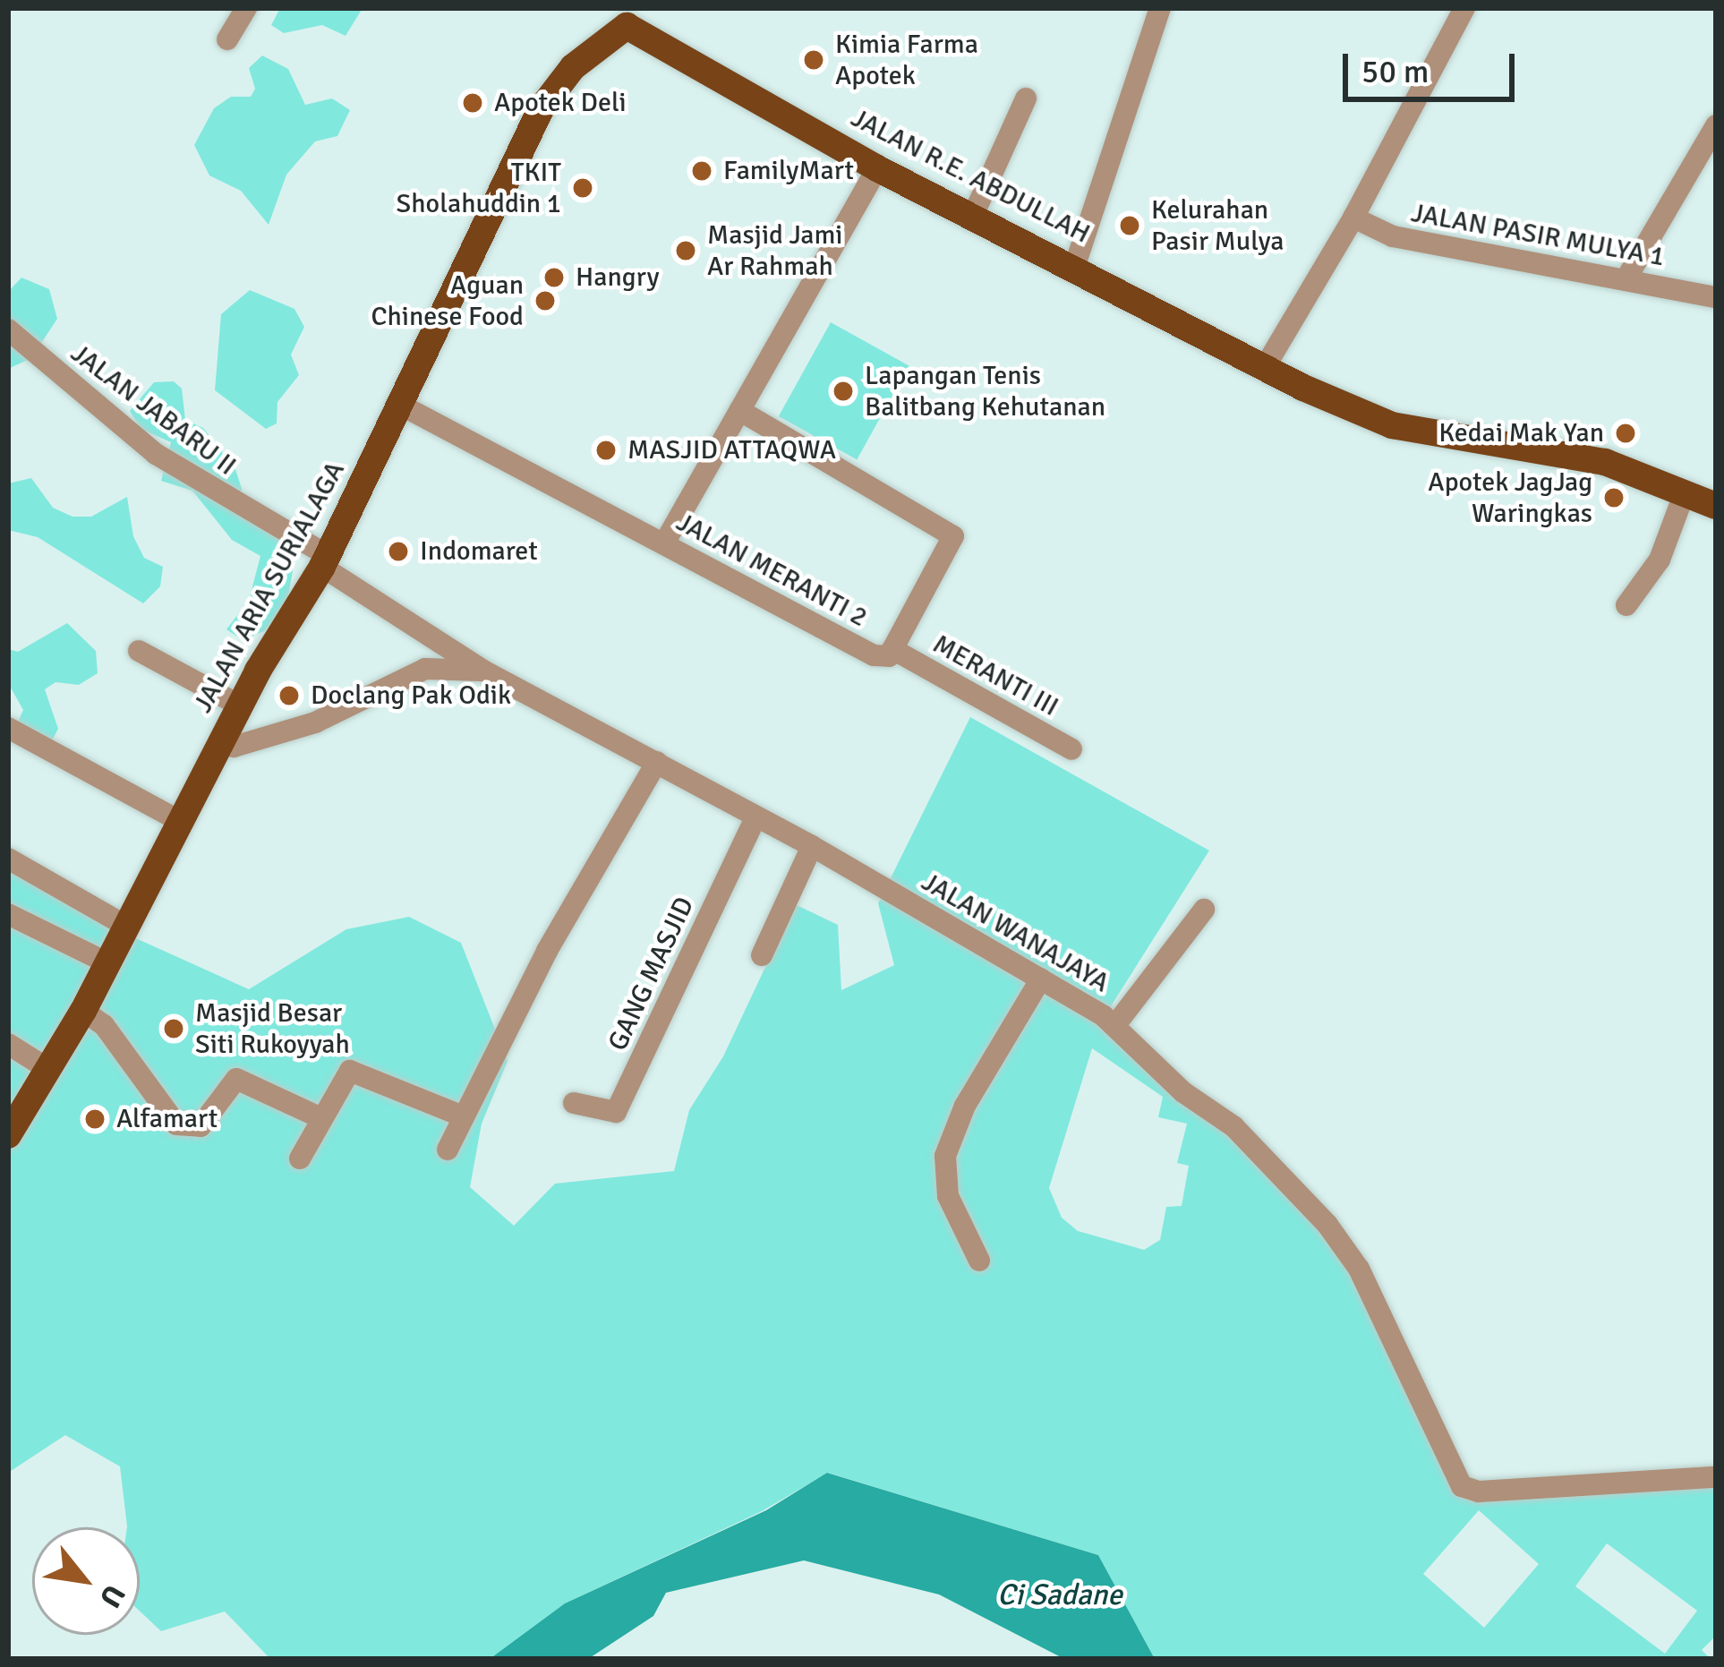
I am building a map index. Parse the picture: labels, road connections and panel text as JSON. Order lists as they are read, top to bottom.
{
  "streets": {
    "main road": ["JALAN R.E. ABDULLAH", "JALAN ARIA SURIALAGA"],
    "street": [
      "JALAN PASIR MULYA 1",
      "JALAN JABARU II",
      "JALAN MERANTI 2",
      "MERANTI III",
      "JALAN WANAJAYA",
      "GANG MASJID"
    ]
  },
  "crossings": [
    ["JALAN R.E. ABDULLAH", "JALAN ARIA SURIALAGA"],
    ["JALAN JABARU II", "JALAN ARIA SURIALAGA"],
    ["JALAN JABARU II", "JALAN WANAJAYA"],
    ["JALAN MERANTI 2", "JALAN ARIA SURIALAGA"],
    ["JALAN MERANTI 2", "MERANTI III"],
    ["JALAN ARIA SURIALAGA", "JALAN WANAJAYA"],
    ["JALAN WANAJAYA", "GANG MASJID"]
  ],
  "water": ["Ci Sadane"],
  "places": [
    "Kimia Farma Apotek",
    "Apotek Deli",
    "FamilyMart",
    "TKIT Sholahuddin 1",
    "Kelurahan Pasir Mulya",
    "Masjid Jami Ar Rahmah",
    "Hangry",
    "Aguan Chinese Food",
    "Lapangan Tenis Balitbang Kehutanan",
    "Kedai Mak Yan",
    "MASJID ATTAQWA",
    "Apotek JagJag Waringkas",
    "Indomaret",
    "Doclang Pak Odik",
    "Masjid Besar Siti Rukoyyah",
    "Alfamart"
  ],
  "scale_bar": "50 m",
  "north": "bottom right"
}
